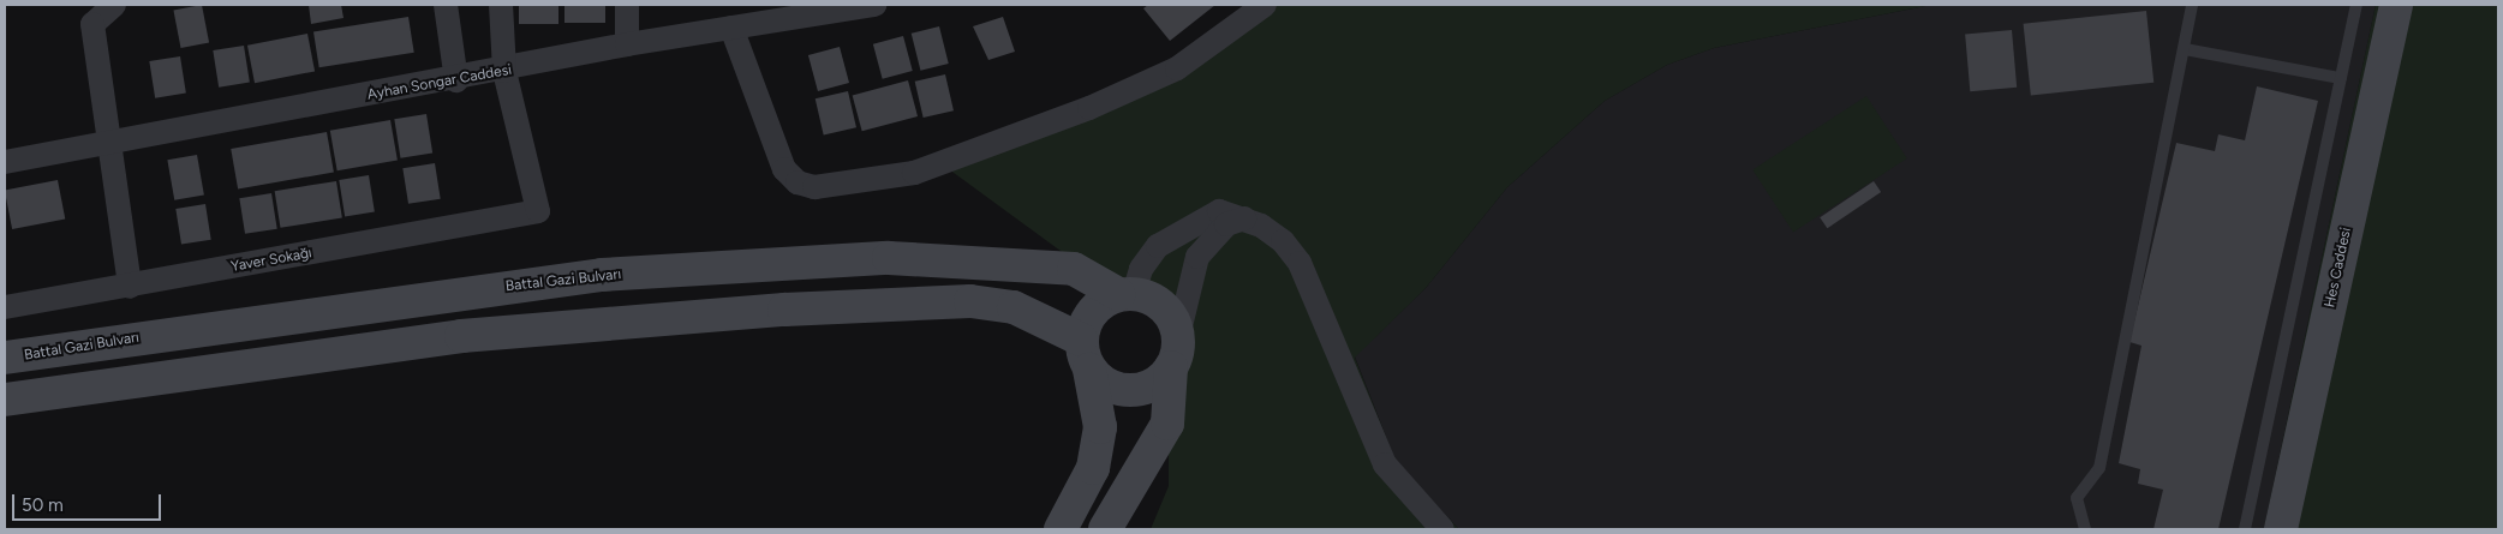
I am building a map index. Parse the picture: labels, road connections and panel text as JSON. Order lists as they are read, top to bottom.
{
  "streets": {
    "street": [
      "Ayhan Songar Caddesi",
      "Yaver Sokağı",
      "Hes Caddesi",
      "Battal Gazi Bulvarı"
    ]
  },
  "crossings": [
    ["Ayhan Songar Caddesi", "Yaver Sokağı"]
  ],
  "scale_bar": "50 m"
}
